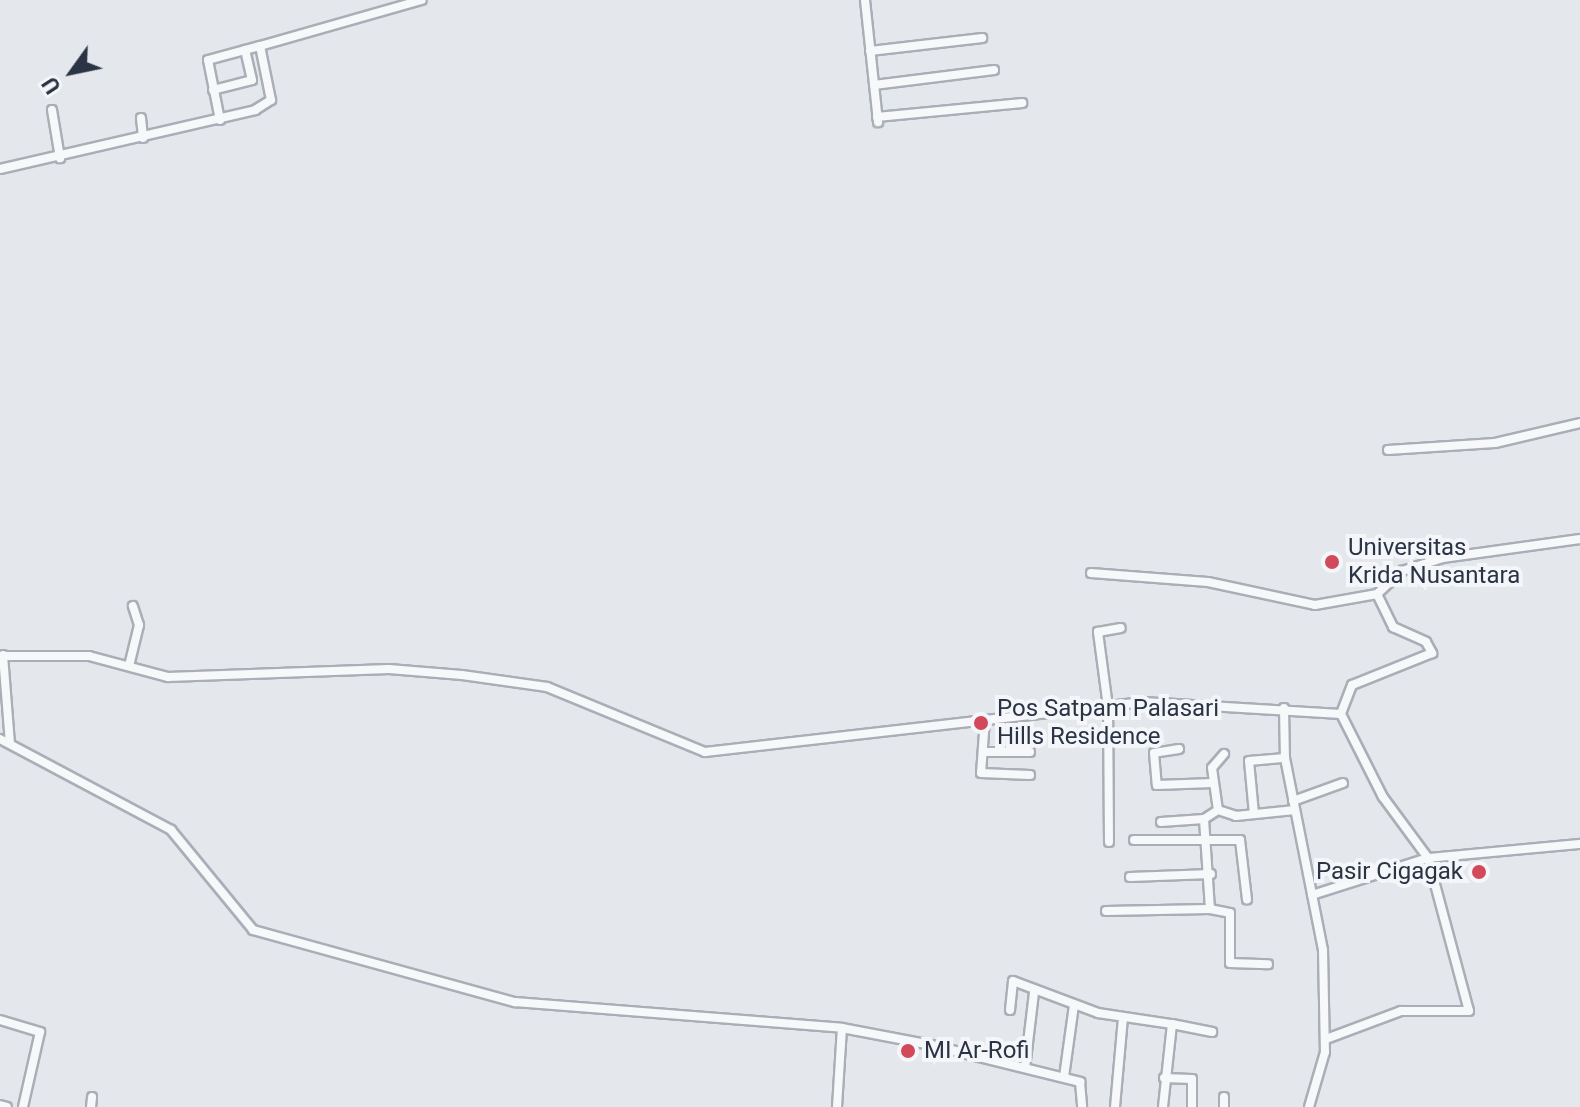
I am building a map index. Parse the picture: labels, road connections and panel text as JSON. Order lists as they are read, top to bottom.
{
  "places": [
    "Universitas Krida Nusantara",
    "Pos Satpam Palasari Hills Residence",
    "Pasir Cigagak",
    "MI Ar-Rofi"
  ],
  "north": "bottom left"
}
